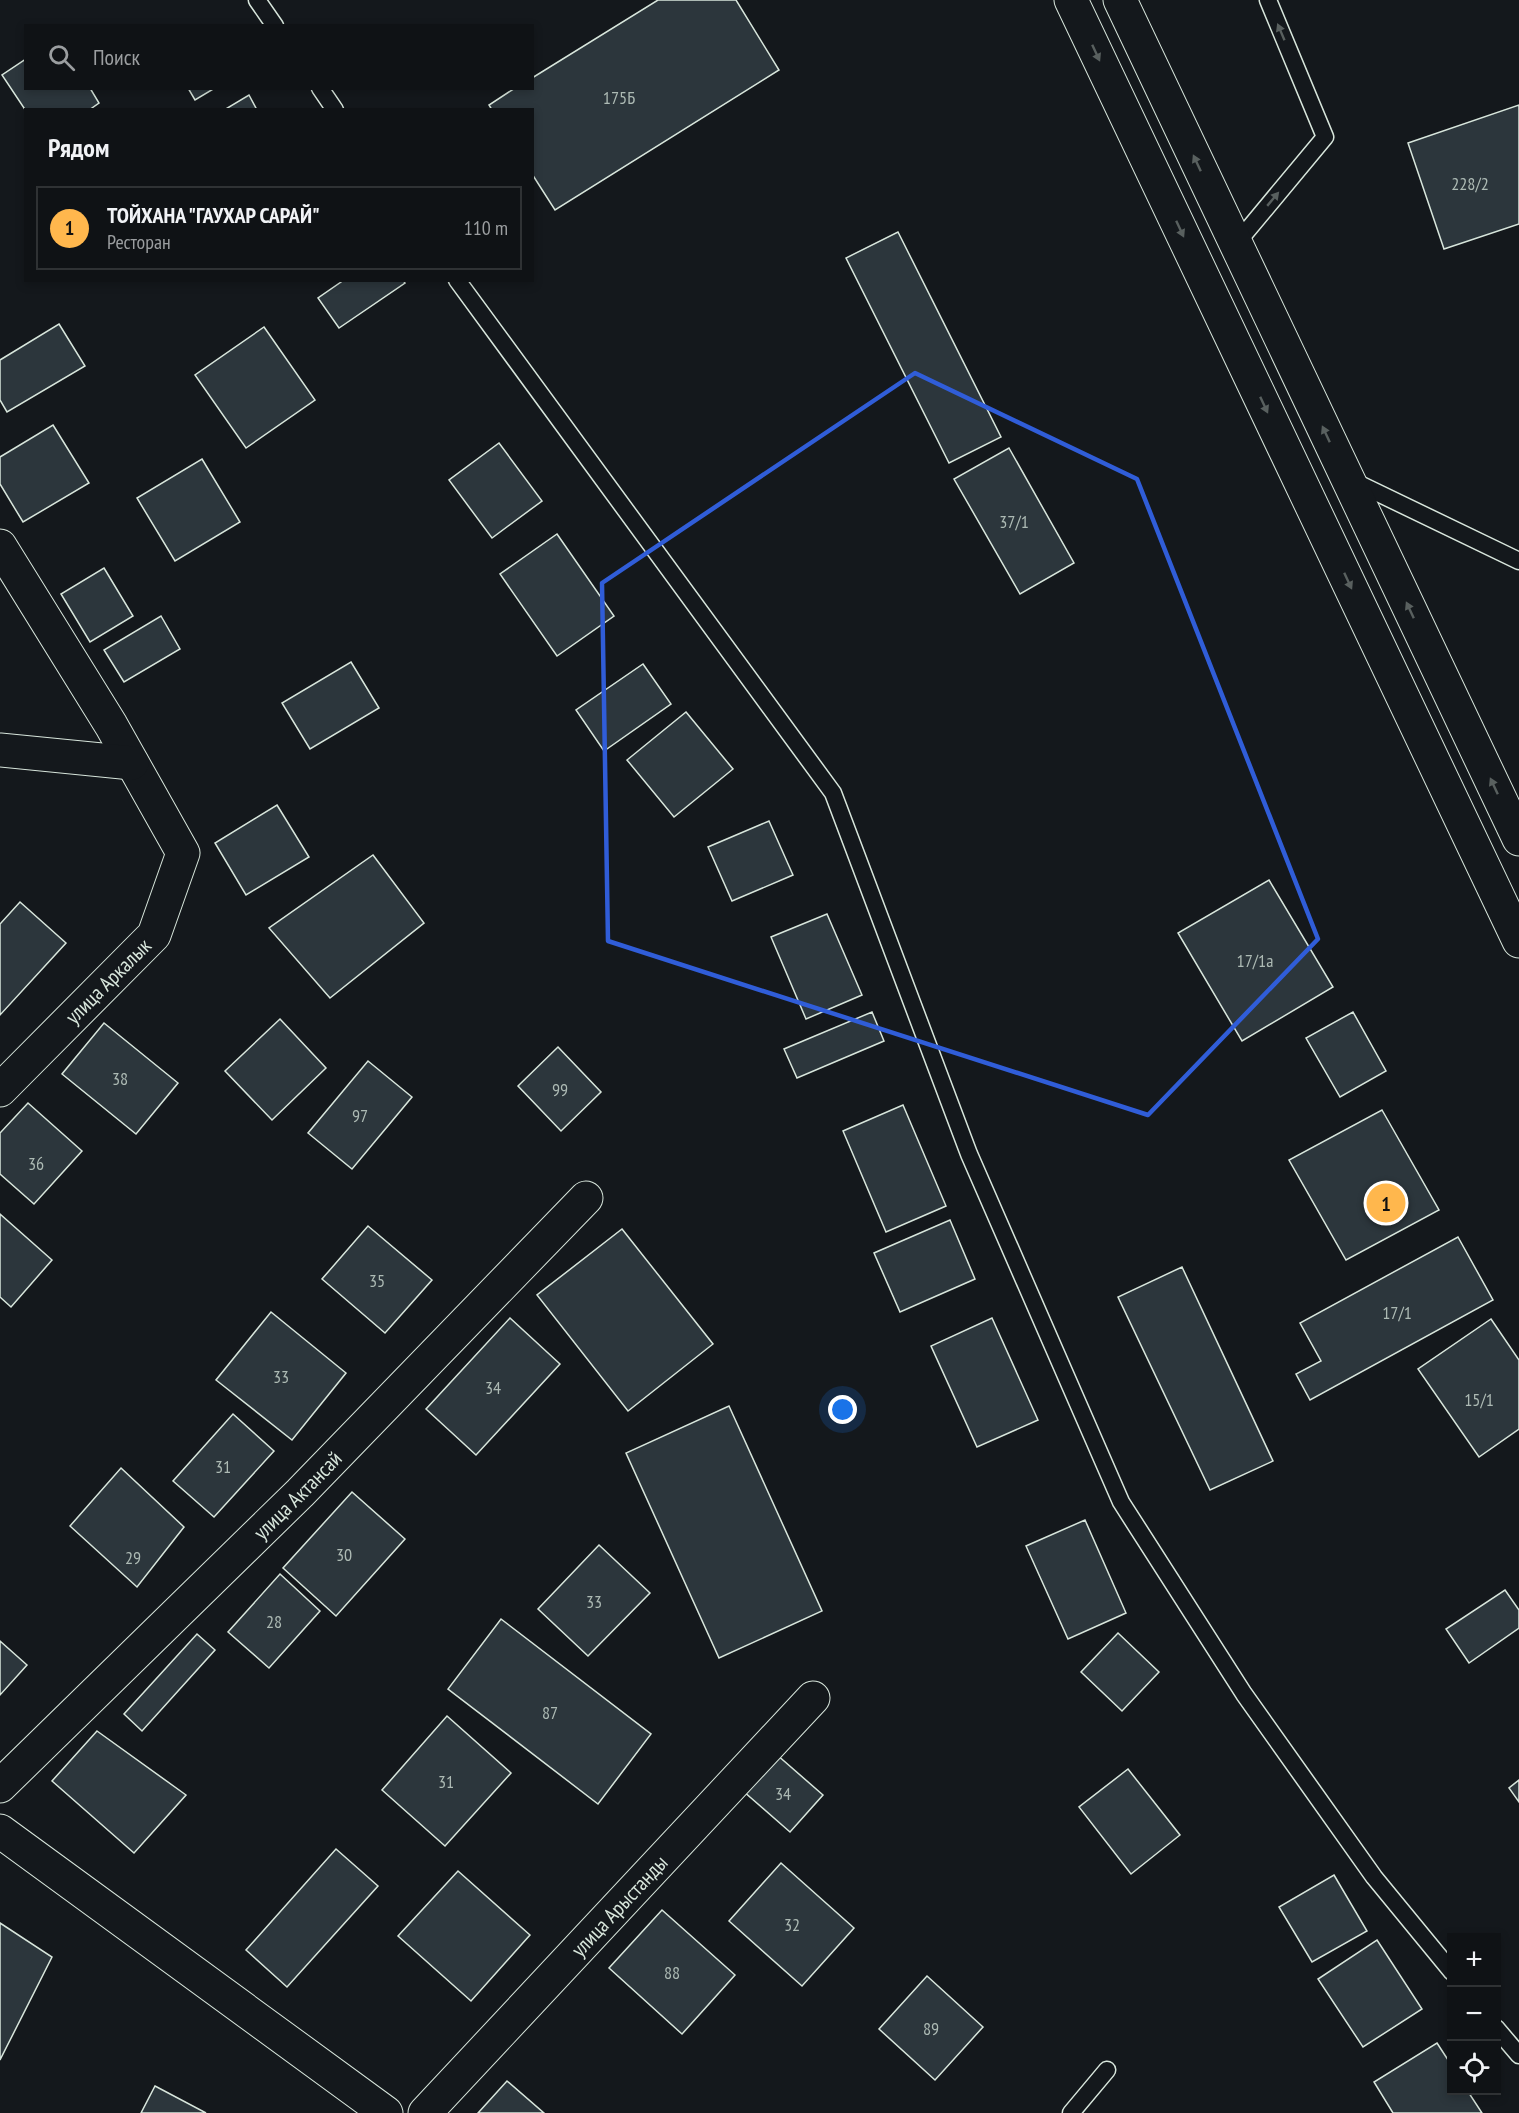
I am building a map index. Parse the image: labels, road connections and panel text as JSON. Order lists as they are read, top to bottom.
{
  "streets": {
    "main road": ["улица Аркалык", "улица Актансай", "улица Арыстанды"]
  },
  "house_numbers": [
    "175Б",
    "228/2",
    "37/1",
    "17/1а",
    "38",
    "99",
    "97",
    "36",
    "35",
    "17/1",
    "33",
    "34",
    "15/1",
    "31",
    "30",
    "29",
    "33",
    "28",
    "87",
    "31",
    "34",
    "32",
    "88",
    "89"
  ],
  "page": {
    "search": "Поиск",
    "heading": "Рядом",
    "list": [
      {
        "mark": "1",
        "name": "ТОЙХАНА \"ГАУХАР САРАЙ\"",
        "note": "Ресторан",
        "value": "110 m"
      }
    ],
    "pins": "1",
    "map_buttons": ["+", "−"]
  }
}
